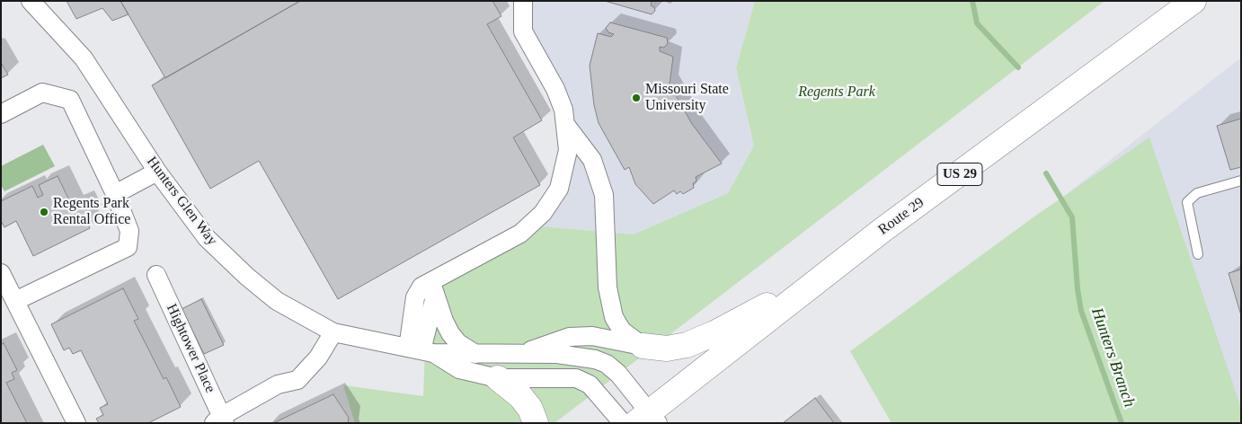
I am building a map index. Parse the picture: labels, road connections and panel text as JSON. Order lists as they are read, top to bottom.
{
  "streets": {
    "main road": ["US 29", "Route 29"],
    "street": ["Hunters Glen Way", "Hightower Place"]
  },
  "crossings": [
    ["Hunters Glen Way", "Route 29"]
  ],
  "water": ["Hunters Branch"],
  "parks": ["Regents Park"],
  "places": ["Missouri State University", "Regents Park Rental Office"]
}
